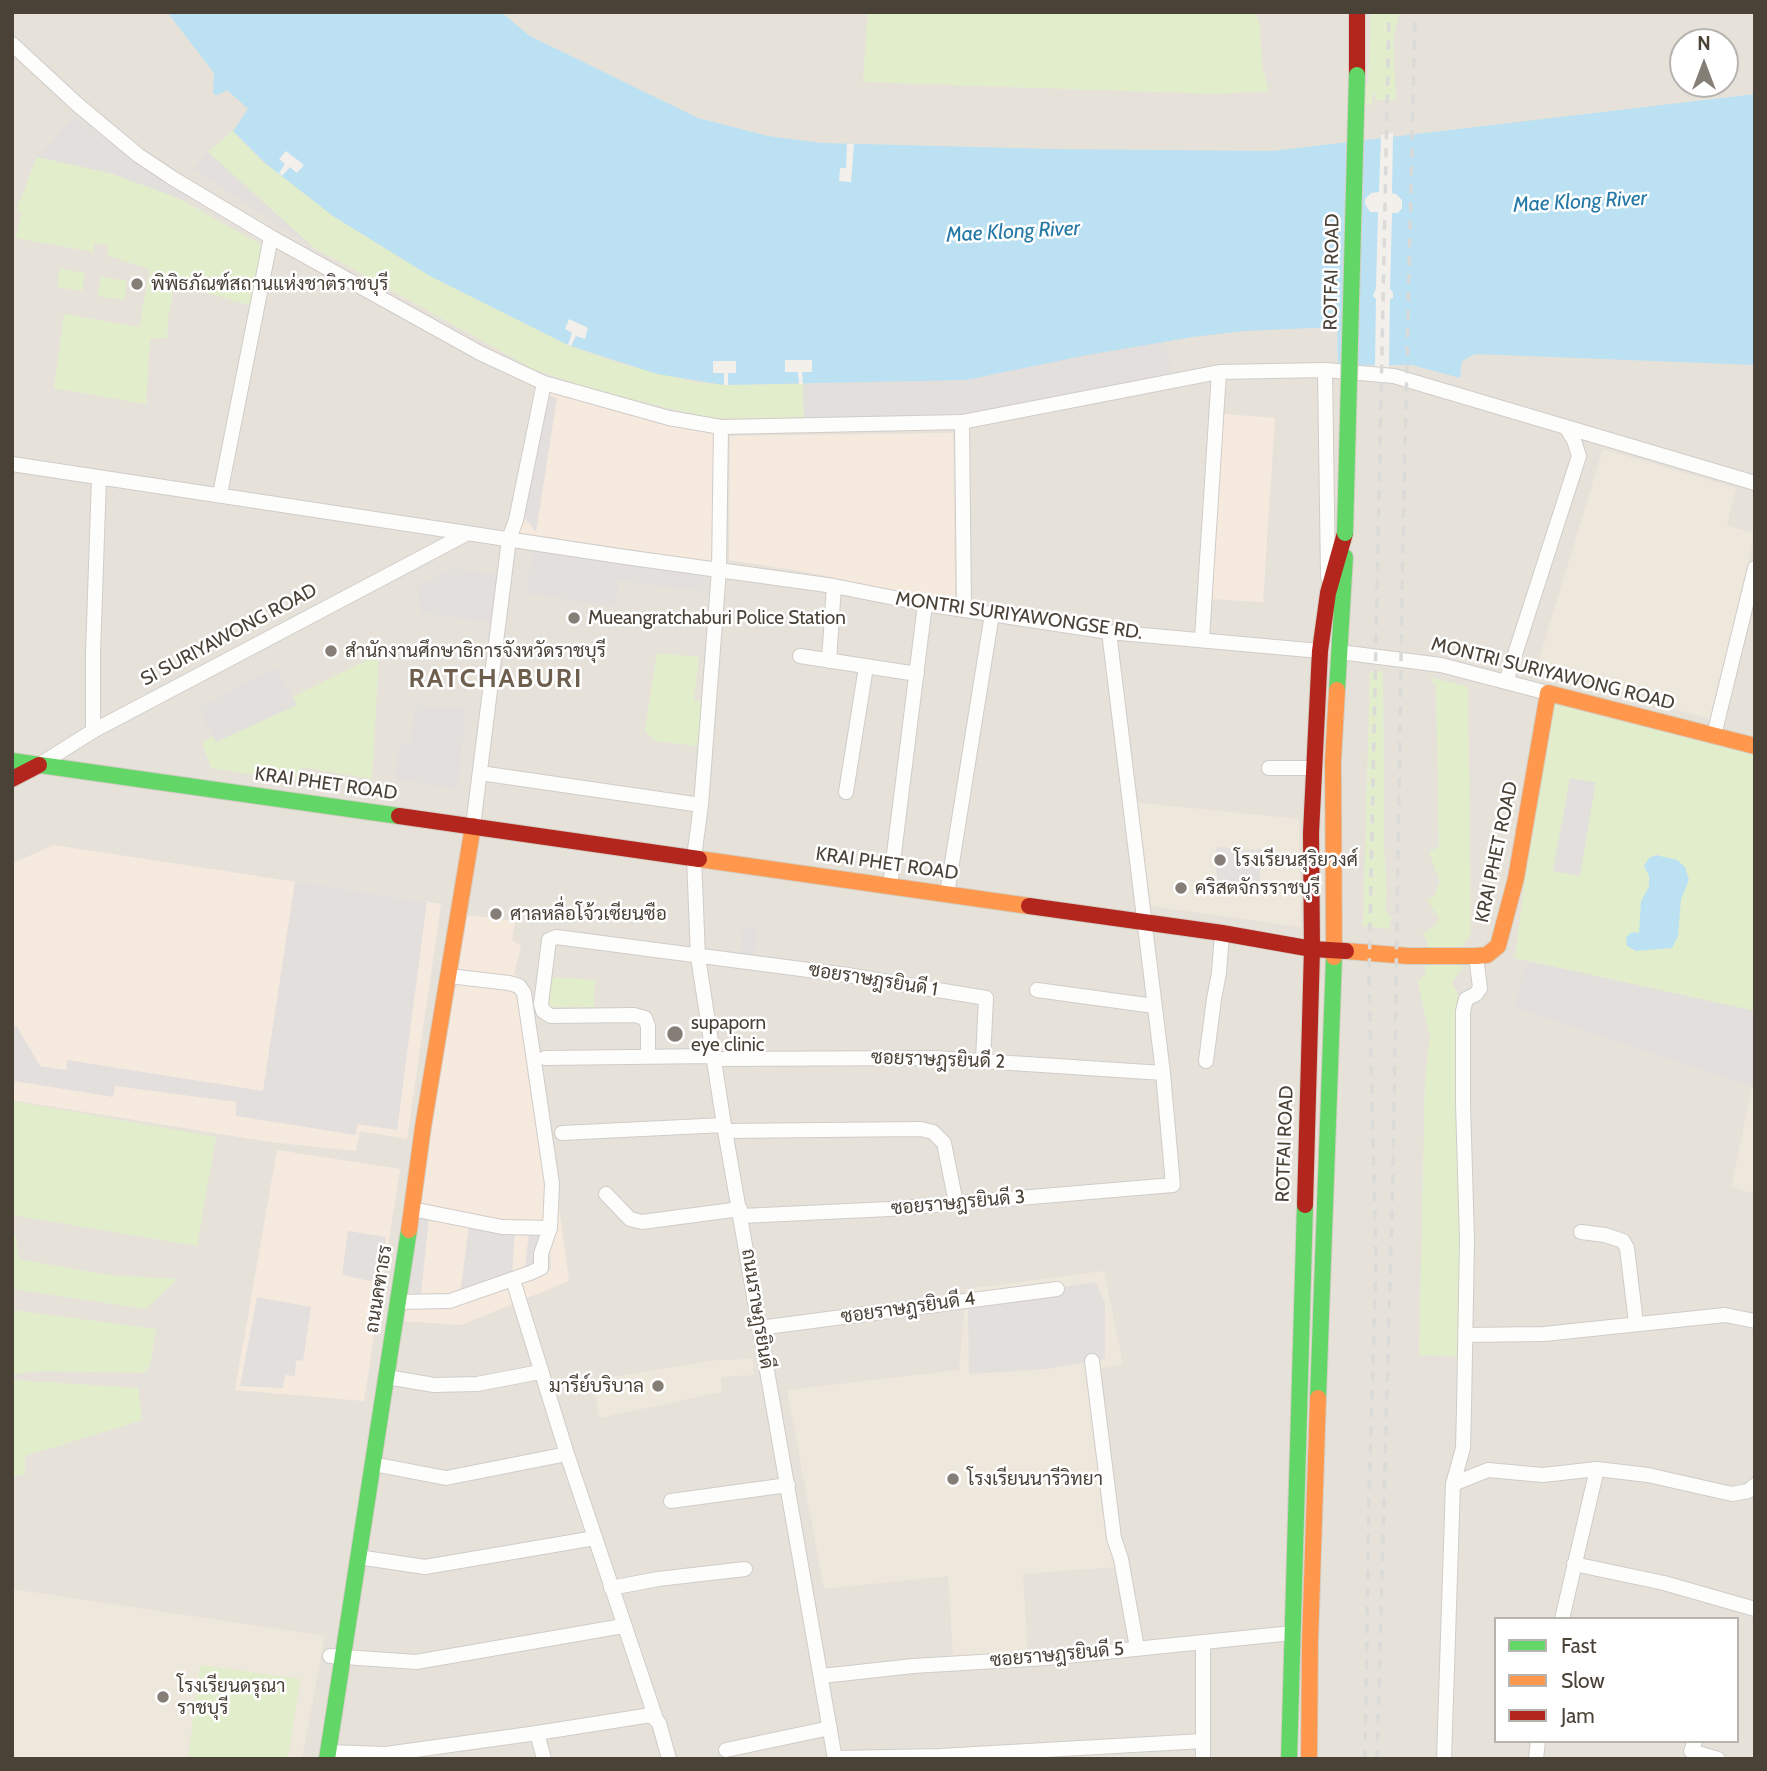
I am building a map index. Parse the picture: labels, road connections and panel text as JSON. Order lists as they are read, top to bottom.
{
  "streets": {
    "main road": [
      "ROTFAI ROAD",
      "SI SURIYAWONG ROAD",
      "MONTRI SURIYAWONG ROAD",
      "KRAI PHET ROAD",
      "ถนนคฑาธร"
    ],
    "street": [
      "MONTRI SURIYAWONGSE RD.",
      "ซอยราษฎรยินดี 1",
      "ซอยราษฎรยินดี 2",
      "ซอยราษฎรยินดี 3",
      "ซอยราษฎรยินดี 4",
      "ถนนราษฎรยินดี",
      "ซอยราษฎรยินดี 5"
    ]
  },
  "crossings": [
    ["ROTFAI ROAD", "MONTRI SURIYAWONGSE RD."],
    ["ROTFAI ROAD", "MONTRI SURIYAWONG ROAD"],
    ["ROTFAI ROAD", "KRAI PHET ROAD"],
    ["ROTFAI ROAD", "ซอยราษฎรยินดี 5"],
    ["MONTRI SURIYAWONGSE RD.", "SI SURIYAWONG ROAD"],
    ["MONTRI SURIYAWONGSE RD.", "ถนนราษฎรยินดี"],
    ["SI SURIYAWONG ROAD", "KRAI PHET ROAD"],
    ["MONTRI SURIYAWONG ROAD", "KRAI PHET ROAD"],
    ["KRAI PHET ROAD", "ถนนคฑาธร"],
    ["KRAI PHET ROAD", "ถนนราษฎรยินดี"],
    ["ซอยราษฎรยินดี 1", "ซอยราษฎรยินดี 2"],
    ["ซอยราษฎรยินดี 1", "ถนนราษฎรยินดี"],
    ["ซอยราษฎรยินดี 2", "ซอยราษฎรยินดี 3"],
    ["ซอยราษฎรยินดี 2", "ถนนราษฎรยินดี"],
    ["ซอยราษฎรยินดี 3", "ถนนราษฎรยินดี"],
    ["ซอยราษฎรยินดี 4", "ถนนราษฎรยินดี"],
    ["ถนนราษฎรยินดี", "ซอยราษฎรยินดี 5"]
  ],
  "districts": ["RATCHABURI"],
  "water": ["Mae Klong River"],
  "places": [
    "พิพิธภัณฑ์สถานแห่งชาติราชบุรี",
    "Mueangratchaburi Police Station",
    "สำนักงานศึกษาธิการจังหวัดราชบุรี",
    "โรงเรียนสุริยวงศ์",
    "คริสตจักรราชบุรี",
    "ศาลหลื่อโจ้วเซียนซือ",
    "supaporn eye clinic",
    "มารีย์บริบาล",
    "โรงเรียนนารีวิทยา",
    "โรงเรียนดรุณา ราชบุรี"
  ],
  "legend": ["Fast", "Slow", "Jam"],
  "north": "top"
}
